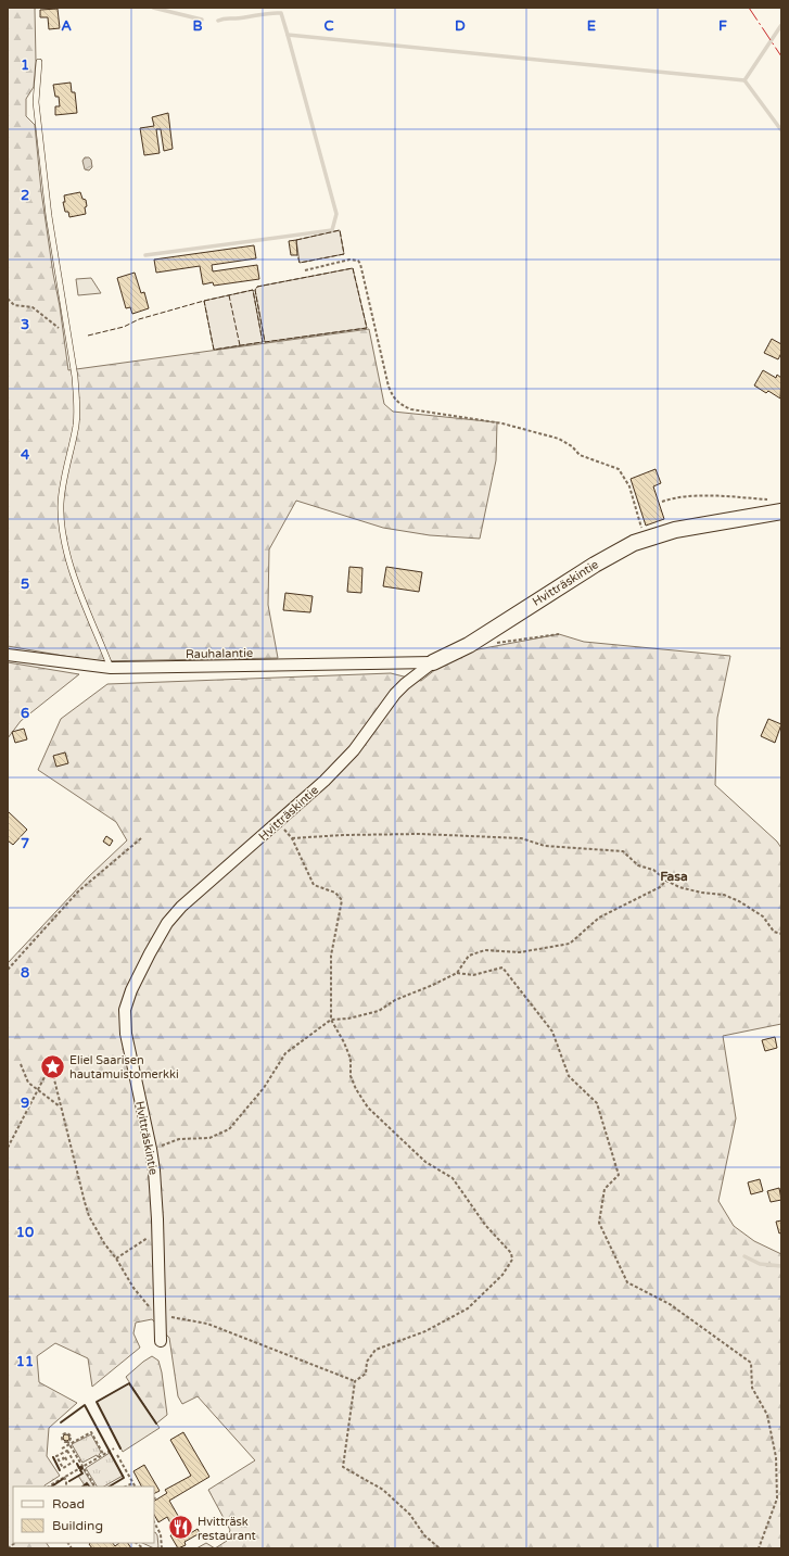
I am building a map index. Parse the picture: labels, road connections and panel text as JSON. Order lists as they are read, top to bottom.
{
  "streets": {
    "street": ["Hvitträskintie", "Rauhalantie"]
  },
  "crossings": [
    ["Hvitträskintie", "Rauhalantie"]
  ],
  "districts": ["Fasa"],
  "places": {
    "place": ["Eliel Saarisen hautamuistomerkki"],
    "restaurant": ["Hvitträsk restaurant"]
  },
  "legend": ["Road", "Building"],
  "grid": {
    "columns": [
      "A",
      "B",
      "C",
      "D",
      "E",
      "F"
    ],
    "rows": [
      "1",
      "2",
      "3",
      "4",
      "5",
      "6",
      "7",
      "8",
      "9",
      "10",
      "11"
    ]
  }
}
